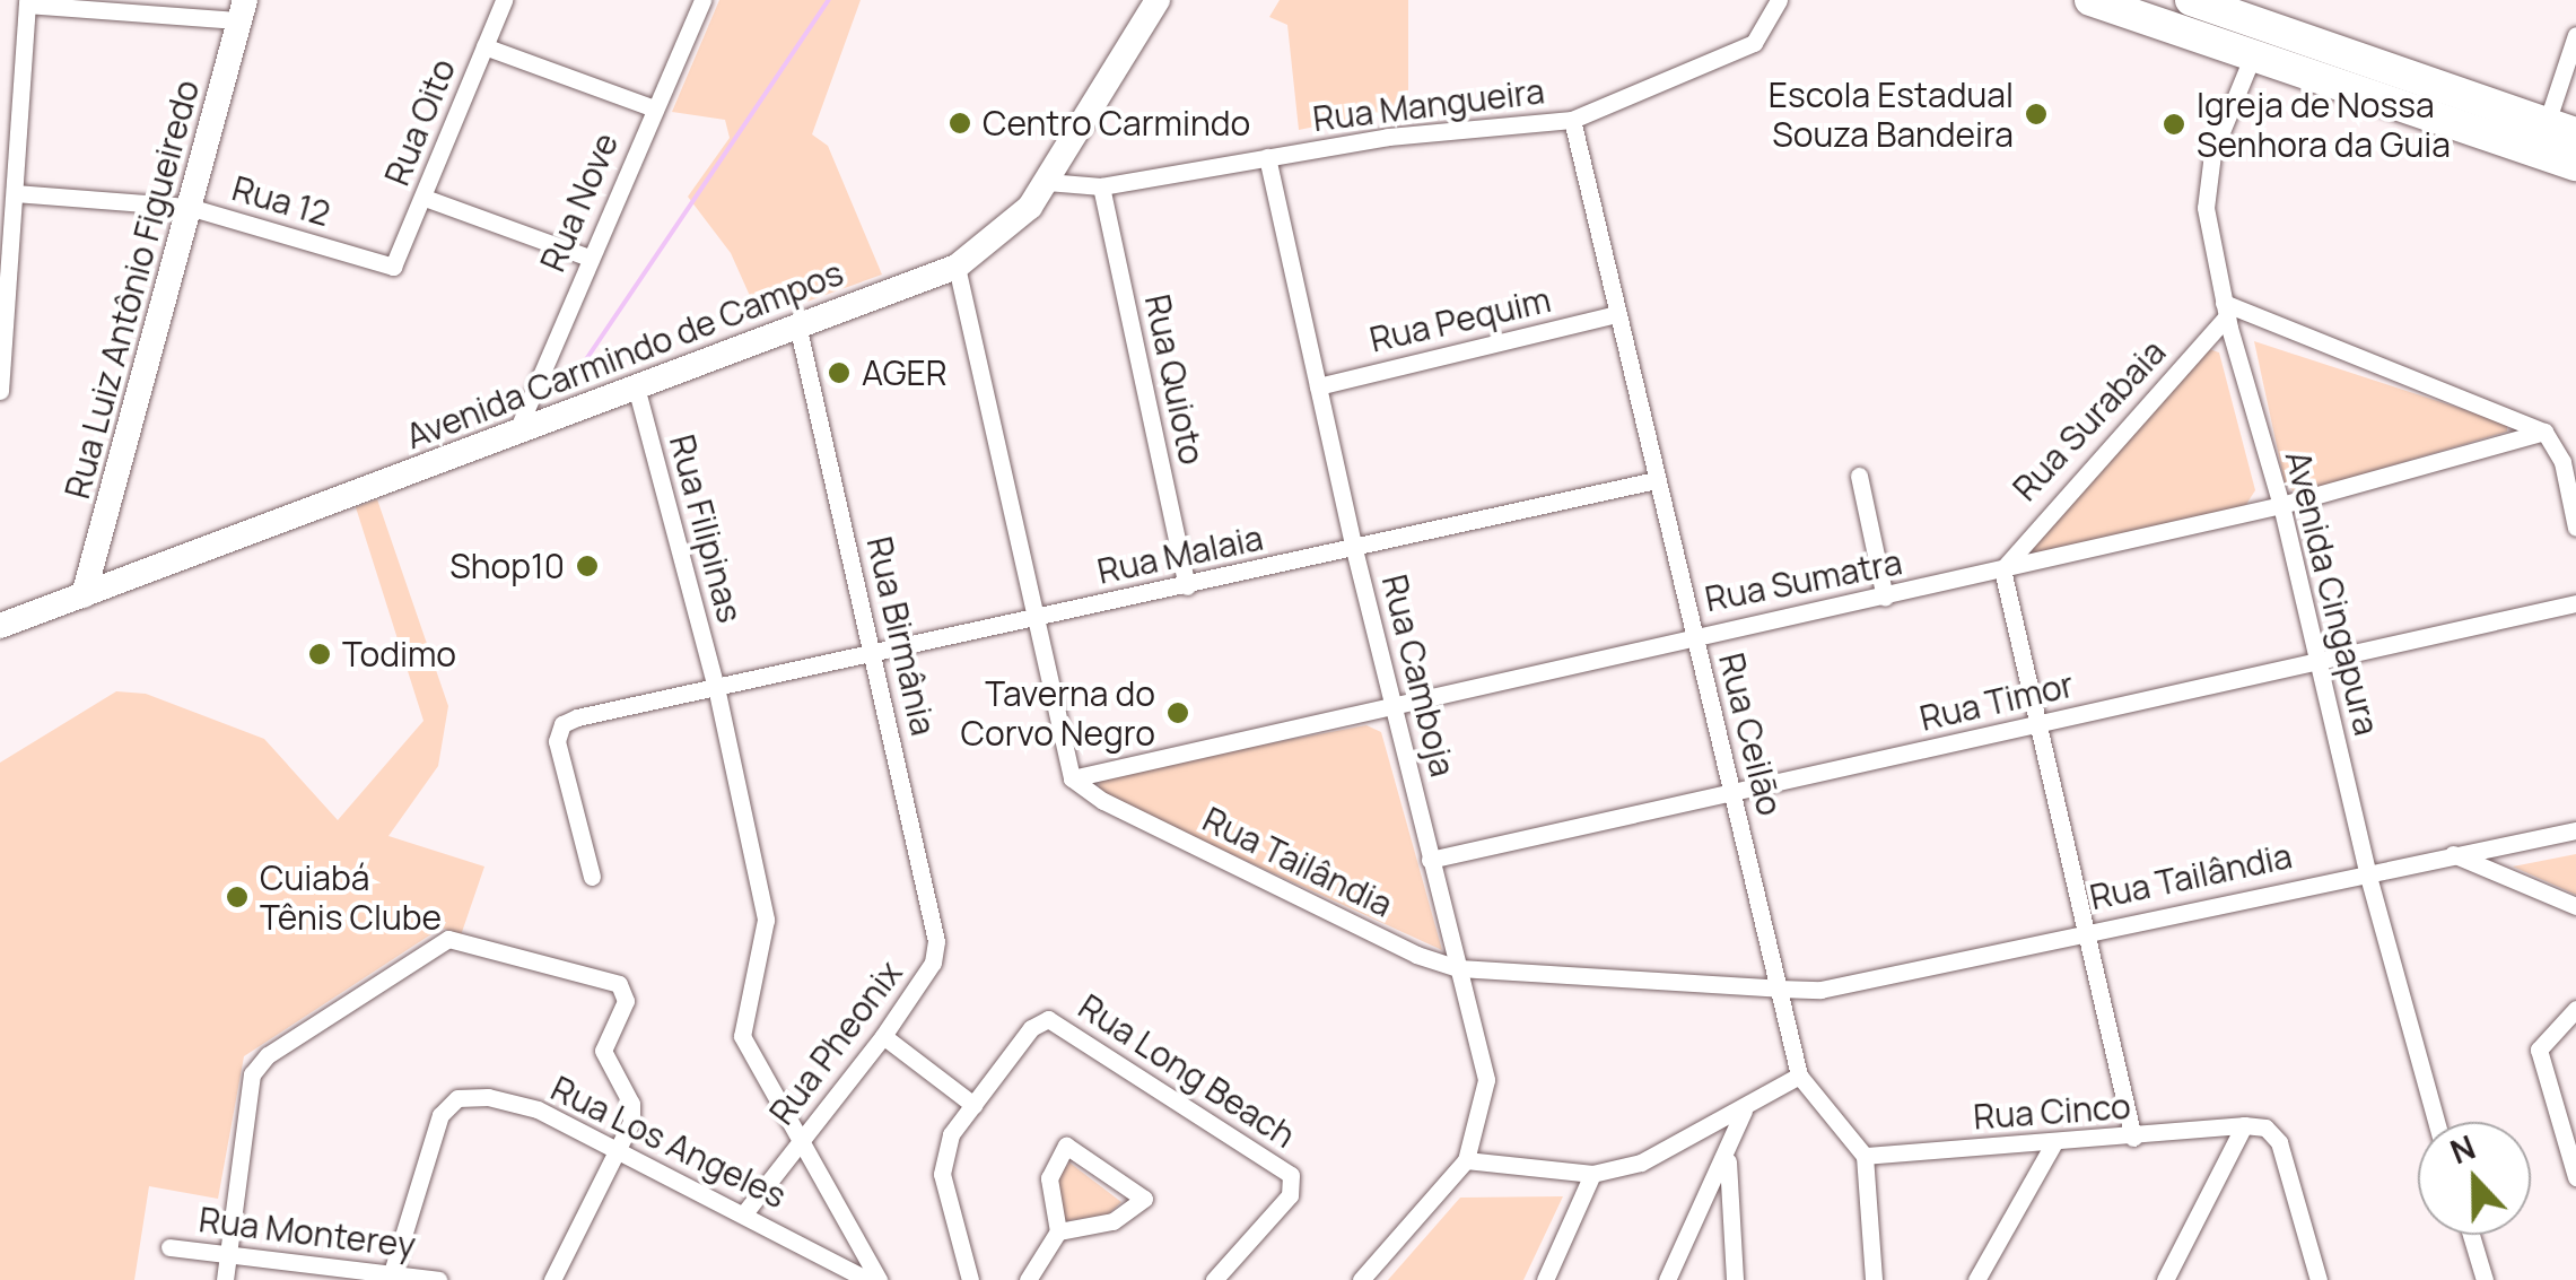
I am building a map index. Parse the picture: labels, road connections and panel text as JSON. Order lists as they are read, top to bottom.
{
  "streets": {
    "main road": ["Rua Luiz Antônio Figueiredo", "Avenida Carmindo de Campos"],
    "street": [
      "Rua Mangueira",
      "Rua Oito",
      "Rua 12",
      "Rua Nove",
      "Rua Pequim",
      "Rua Quioto",
      "Rua Surabaia",
      "Rua Filipinas",
      "Rua Malaia",
      "Rua Sumatra",
      "Avenida Cingapura",
      "Rua Birmânia",
      "Rua Camboja",
      "Rua Timor",
      "Rua Ceilão",
      "Rua Tailândia",
      "Rua Pheonix",
      "Rua Long Beach",
      "Rua Cinco",
      "Rua Los Angeles",
      "Rua Monterey"
    ]
  },
  "crossings": [
    ["Rua Mangueira", "Avenida Carmindo de Campos"],
    ["Rua Mangueira", "Rua Quioto"],
    ["Rua Mangueira", "Rua Camboja"],
    ["Rua Mangueira", "Rua Ceilão"],
    ["Rua Oito", "Rua 12"],
    ["Rua 12", "Rua Luiz Antônio Figueiredo"],
    ["Rua Nove", "Avenida Carmindo de Campos"],
    ["Rua Luiz Antônio Figueiredo", "Avenida Carmindo de Campos"],
    ["Rua Pequim", "Rua Camboja"],
    ["Rua Pequim", "Rua Ceilão"],
    ["Avenida Carmindo de Campos", "Rua Filipinas"],
    ["Avenida Carmindo de Campos", "Rua Birmânia"],
    ["Rua Quioto", "Rua Malaia"],
    ["Rua Surabaia", "Rua Sumatra"],
    ["Rua Surabaia", "Avenida Cingapura"],
    ["Rua Filipinas", "Rua Malaia"],
    ["Rua Filipinas", "Rua Pheonix"],
    ["Rua Malaia", "Rua Birmânia"],
    ["Rua Malaia", "Rua Camboja"],
    ["Rua Malaia", "Rua Ceilão"],
    ["Rua Sumatra", "Avenida Cingapura"],
    ["Rua Sumatra", "Rua Camboja"],
    ["Rua Sumatra", "Rua Ceilão"],
    ["Rua Sumatra", "Rua Tailândia"],
    ["Avenida Cingapura", "Rua Timor"],
    ["Avenida Cingapura", "Rua Tailândia"],
    ["Rua Birmânia", "Rua Pheonix"],
    ["Rua Camboja", "Rua Timor"],
    ["Rua Camboja", "Rua Tailândia"],
    ["Rua Timor", "Rua Ceilão"],
    ["Rua Ceilão", "Rua Tailândia"],
    ["Rua Ceilão", "Rua Cinco"],
    ["Rua Pheonix", "Rua Los Angeles"],
    ["Rua Los Angeles", "Rua Monterey"]
  ],
  "places": [
    "Escola Estadual Souza Bandeira",
    "Centro Carmindo",
    "Igreja de Nossa Senhora da Guia",
    "AGER",
    "Shop10",
    "Todimo",
    "Taverna do Corvo Negro",
    "Cuiabá Tênis Clube"
  ],
  "north": "top"
}
